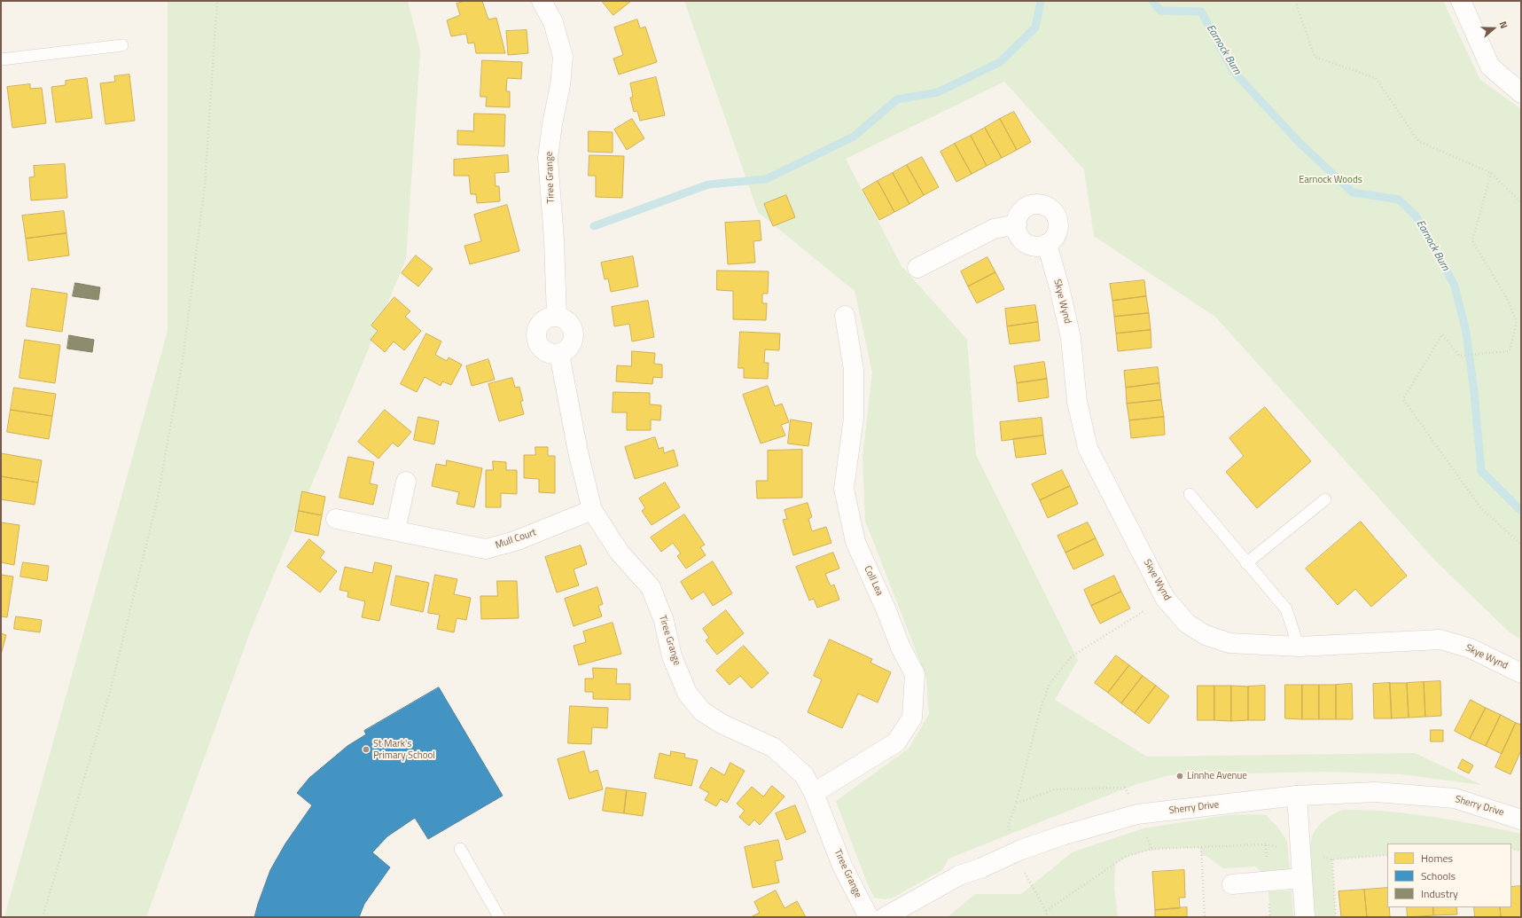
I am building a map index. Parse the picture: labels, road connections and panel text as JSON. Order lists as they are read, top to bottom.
{
  "streets": {
    "street": [
      "Tiree Grange",
      "Skye Wynd",
      "Mull Court",
      "Coll Lea",
      "Sherry Drive"
    ]
  },
  "crossings": [
    ["Tiree Grange", "Mull Court"],
    ["Tiree Grange", "Coll Lea"]
  ],
  "water": ["Earnock Burn"],
  "parks": ["Earnock Woods"],
  "places": ["St Mark's Primary School", "Linnhe Avenue"],
  "legend": ["Homes", "Schools", "Industry"],
  "north": "right"
}
